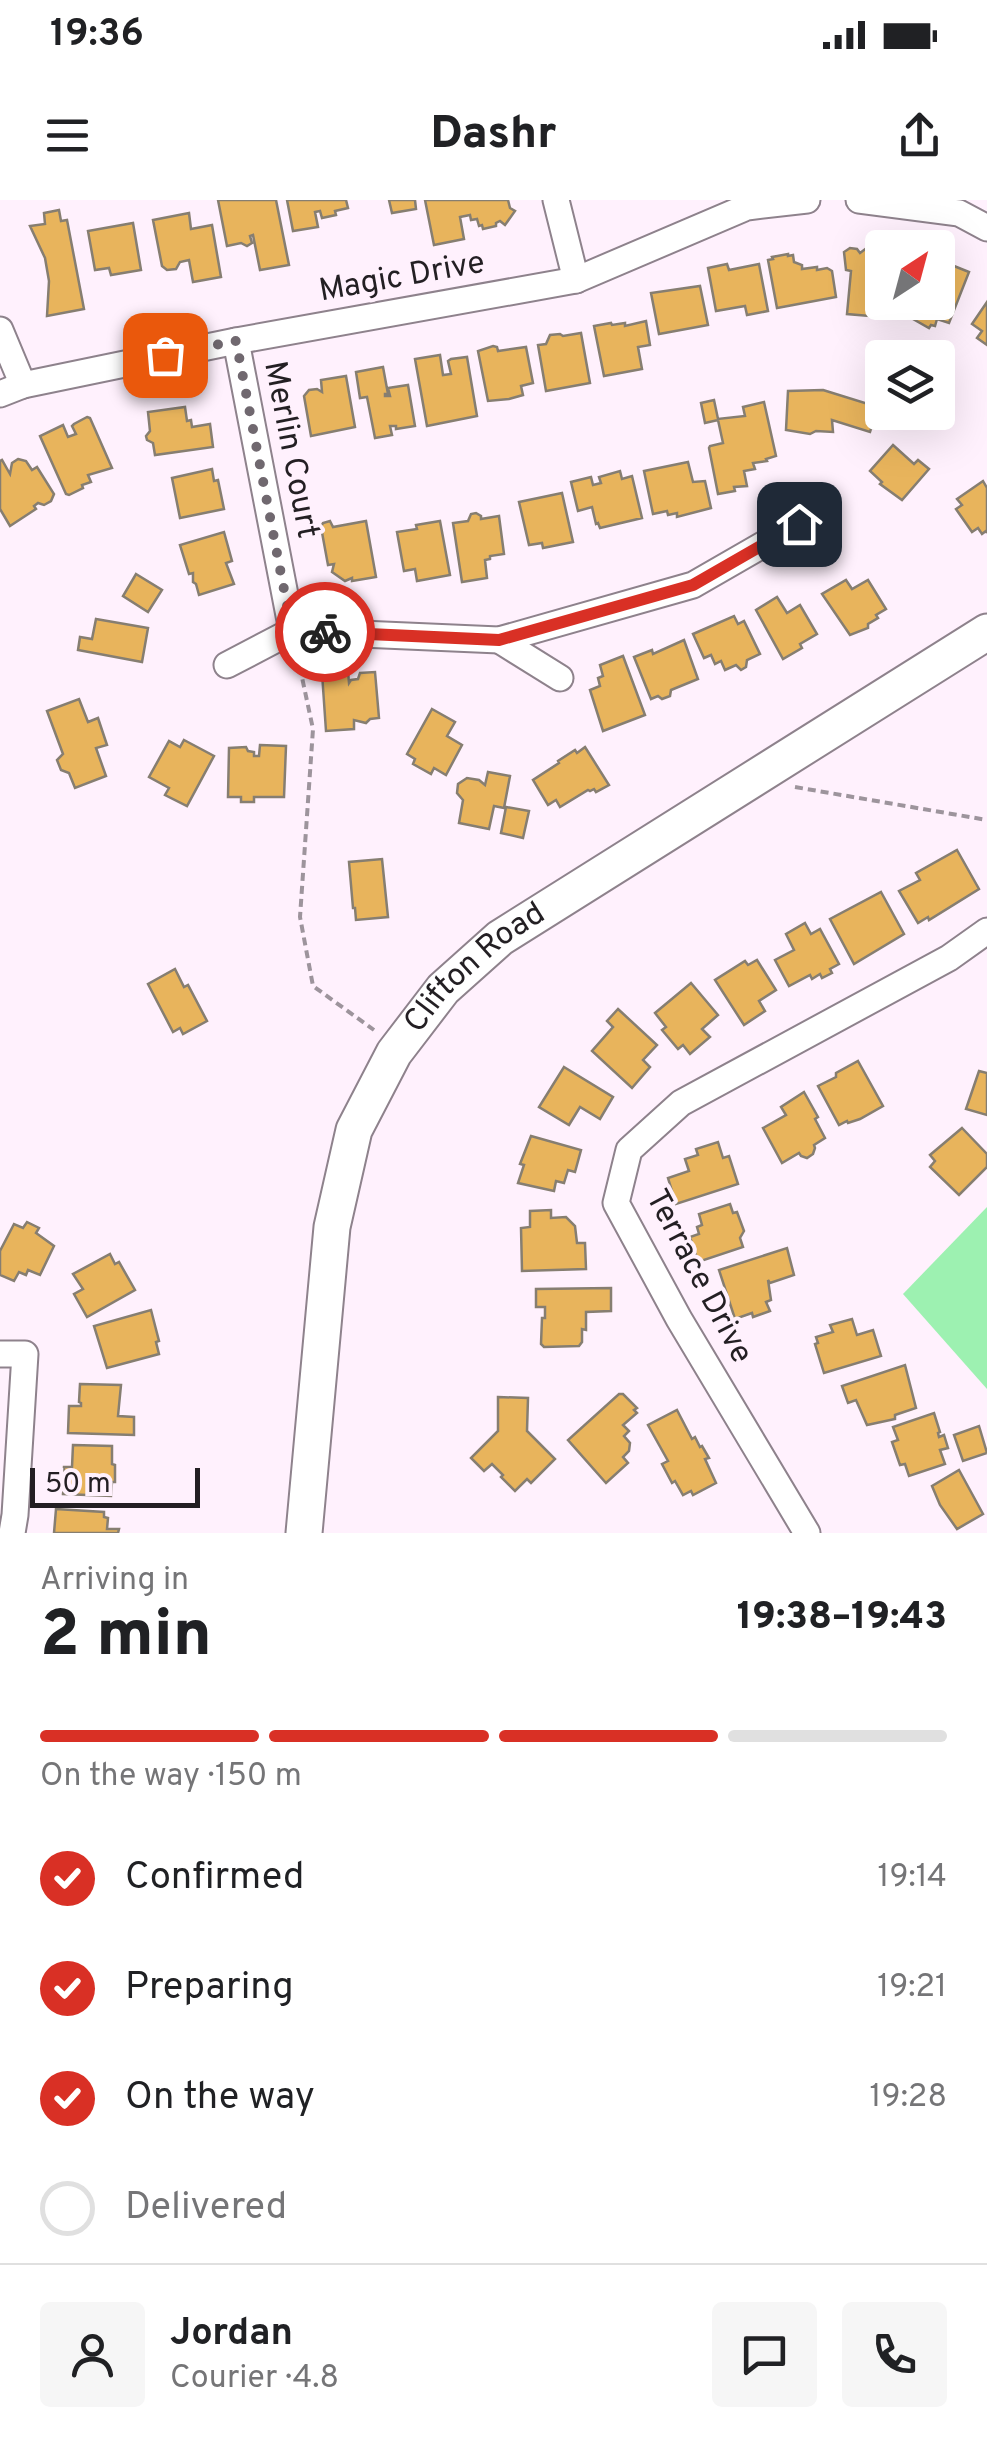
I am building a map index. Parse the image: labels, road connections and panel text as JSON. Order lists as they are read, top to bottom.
{
  "streets": {
    "street": [
      "Magic Drive",
      "Merlin Court",
      "Clifton Road",
      "Terrace Drive"
    ]
  },
  "crossings": [
    ["Magic Drive", "Merlin Court"]
  ],
  "scale_bar": "50 m",
  "north": "top right",
  "page": {
    "status": "19:36",
    "header": "Dashr",
    "scale": "50 m",
    "heading": ["2 min", "Arriving in", "19:38–19:43"],
    "panel": ["Jordan", "Courier · 4.8"],
    "bar": "On the way · 150 m",
    "list": [
      ["Confirmed", "19:14"],
      ["Preparing", "19:21"],
      ["On the way", "19:28"],
      "Delivered"
    ]
  }
}
